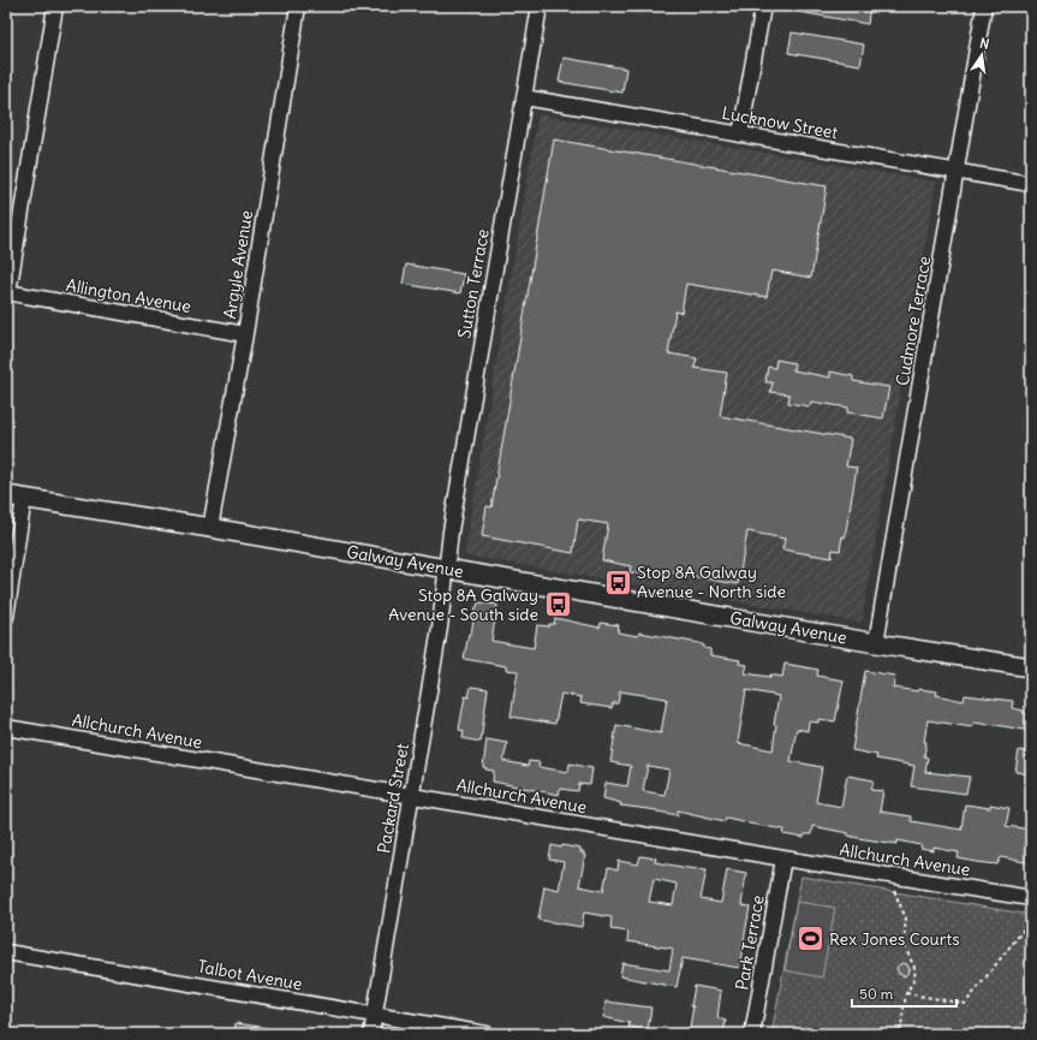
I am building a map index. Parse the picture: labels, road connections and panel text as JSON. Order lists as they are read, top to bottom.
{
  "streets": {
    "street": [
      "Lucknow Street",
      "Argyle Avenue",
      "Sutton Terrace",
      "Allington Avenue",
      "Cudmore Terrace",
      "Galway Avenue",
      "Allchurch Avenue",
      "Packard Street",
      "Park Terrace",
      "Talbot Avenue"
    ]
  },
  "crossings": [
    ["Lucknow Street", "Sutton Terrace"],
    ["Lucknow Street", "Cudmore Terrace"],
    ["Argyle Avenue", "Allington Avenue"],
    ["Argyle Avenue", "Galway Avenue"],
    ["Sutton Terrace", "Galway Avenue"],
    ["Sutton Terrace", "Packard Street"],
    ["Cudmore Terrace", "Galway Avenue"],
    ["Galway Avenue", "Packard Street"],
    ["Allchurch Avenue", "Packard Street"],
    ["Allchurch Avenue", "Park Terrace"],
    ["Packard Street", "Talbot Avenue"]
  ],
  "places": {
    "bus stop": ["Stop 8A Galway Avenue - North side", "Stop 8A Galway Avenue - South side"],
    "sports": ["Rex Jones Courts"]
  },
  "scale_bar": "50 m",
  "north": "top"
}
